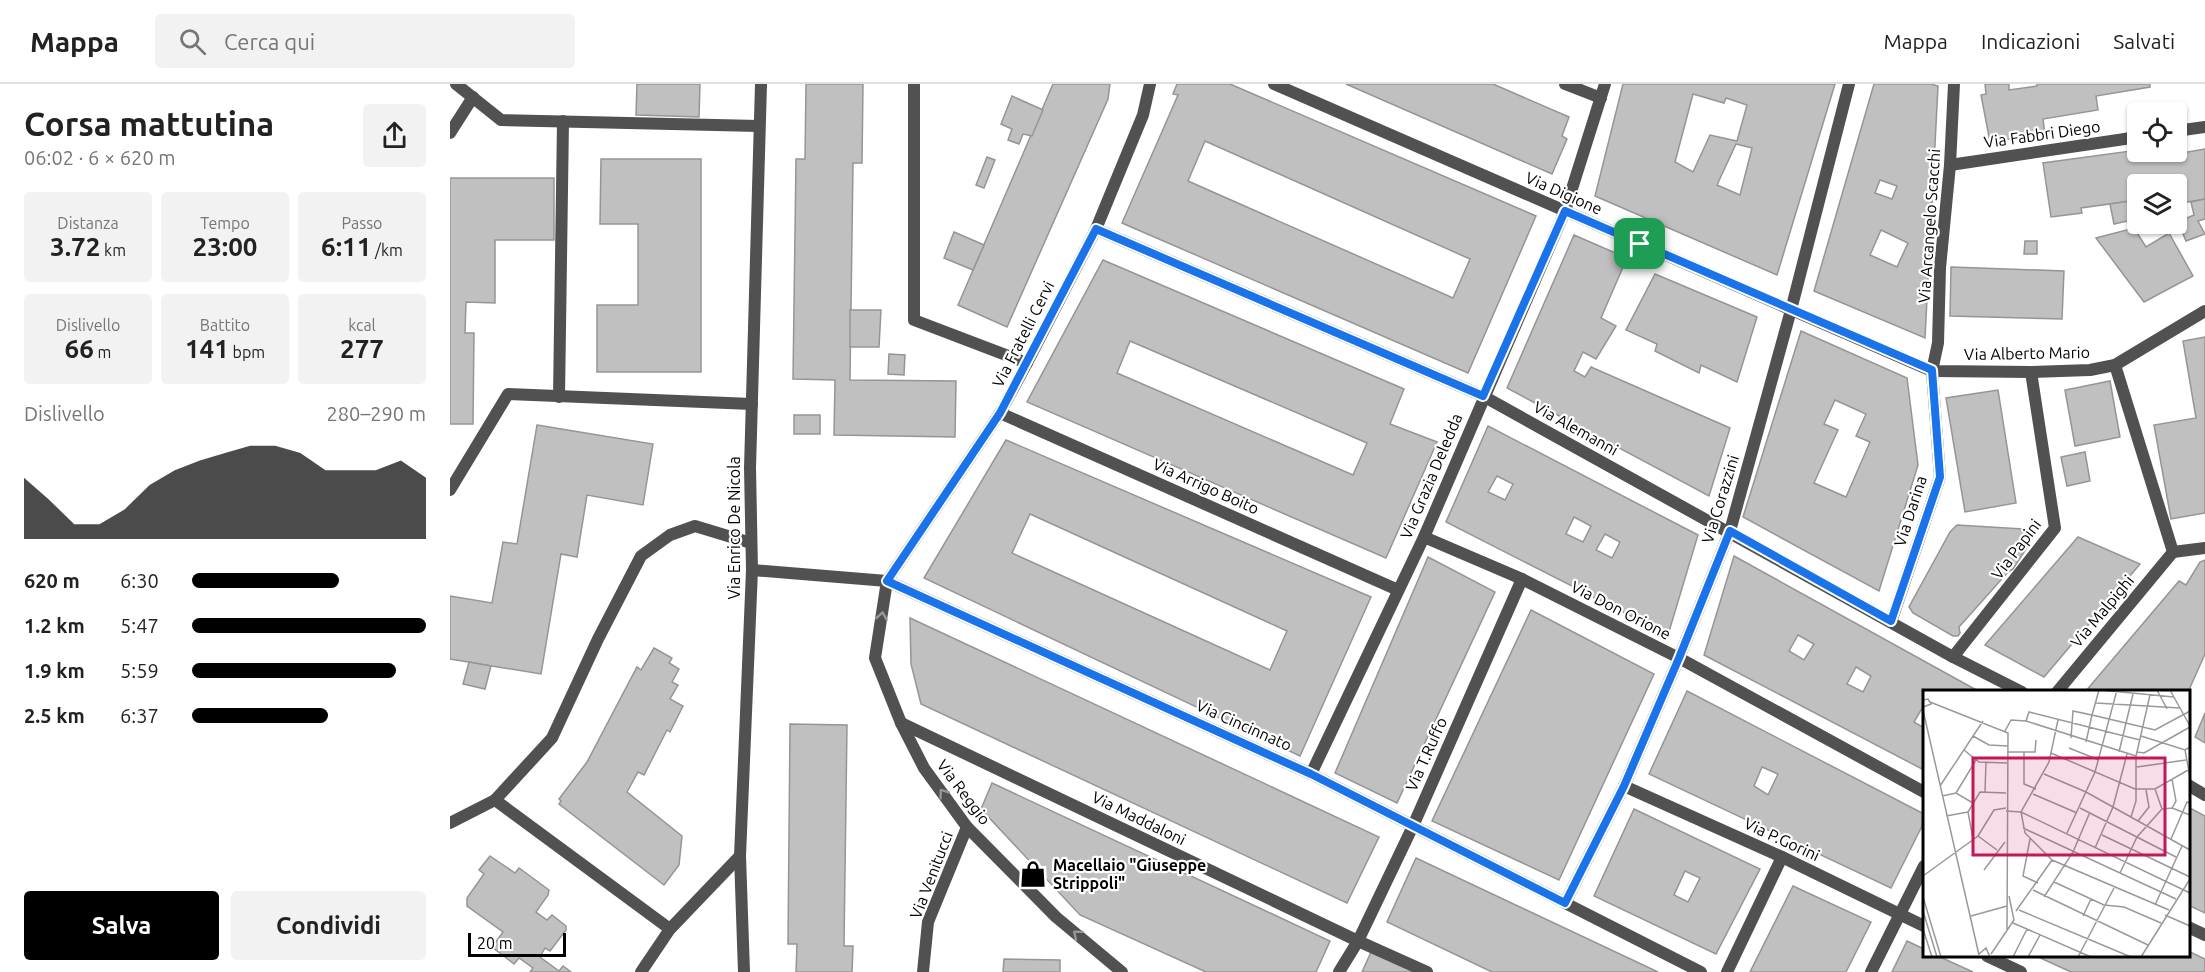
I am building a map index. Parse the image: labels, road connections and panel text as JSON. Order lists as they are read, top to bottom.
{
  "streets": {
    "street": [
      "Via Fabbri Diego",
      "Via Digione",
      "Via Arcangelo Scacchi",
      "Via Fratelli Cervi",
      "Via Alberto Mario",
      "Via Alemanni",
      "Via Grazia Deledda",
      "Via Arrigo Boito",
      "Via Corazzini",
      "Via Darina",
      "Via Enrico De Nicola",
      "Via Papini",
      "Via Don Orione",
      "Via Malpighi",
      "Via Cincinnato",
      "Via T.Ruffo",
      "Via Reggio",
      "Via Maddaloni",
      "Via P.Gorini",
      "Via Venitucci"
    ]
  },
  "crossings": [
    ["Via Fabbri Diego", "Via Arcangelo Scacchi"],
    ["Via Digione", "Via Alberto Mario"],
    ["Via Digione", "Via Grazia Deledda"],
    ["Via Digione", "Via Corazzini"],
    ["Via Arcangelo Scacchi", "Via Alberto Mario"],
    ["Via Arcangelo Scacchi", "Via Darina"],
    ["Via Fratelli Cervi", "Via Alemanni"],
    ["Via Fratelli Cervi", "Via Arrigo Boito"],
    ["Via Fratelli Cervi", "Via Cincinnato"],
    ["Via Fratelli Cervi", "Via Reggio"],
    ["Via Alberto Mario", "Via Darina"],
    ["Via Alberto Mario", "Via Papini"],
    ["Via Alemanni", "Via Grazia Deledda"],
    ["Via Alemanni", "Via Corazzini"],
    ["Via Alemanni", "Via Darina"],
    ["Via Alemanni", "Via Papini"],
    ["Via Grazia Deledda", "Via Arrigo Boito"],
    ["Via Grazia Deledda", "Via Don Orione"],
    ["Via Grazia Deledda", "Via Cincinnato"],
    ["Via Corazzini", "Via Don Orione"],
    ["Via Corazzini", "Via Cincinnato"],
    ["Via Corazzini", "Via P.Gorini"],
    ["Via Enrico De Nicola", "Via Cincinnato"],
    ["Via Don Orione", "Via T.Ruffo"],
    ["Via Cincinnato", "Via T.Ruffo"],
    ["Via Cincinnato", "Via Reggio"],
    ["Via T.Ruffo", "Via Maddaloni"],
    ["Via Reggio", "Via Maddaloni"],
    ["Via Reggio", "Via Venitucci"]
  ],
  "one_way": ["Via Reggio"],
  "places": {
    "shop": ["Macellaio \"Giuseppe Strippoli\""]
  },
  "scale_bar": "20 m",
  "page": {
    "header": "Mappa",
    "search": "Cerca qui",
    "nav": ["Mappa", "Indicazioni", "Salvati"],
    "heading": ["Corsa mattutina", "06:02 · 6 × 620 m"],
    "stats": [
      ["Distanza", "3.72 km"],
      ["Tempo", "23:00"],
      ["Passo", "6:11 /km"],
      ["Dislivello", "66 m"],
      ["Battito", "141 bpm"],
      ["kcal", "277"]
    ],
    "chart": ["Dislivello", "280–290 m"],
    "list": [
      {
        "name": "620 m",
        "note": "6:30"
      },
      {
        "name": "1.2 km",
        "note": "5:47"
      },
      {
        "name": "1.9 km",
        "note": "5:59"
      },
      {
        "name": "2.5 km",
        "note": "6:37"
      }
    ],
    "buttons": ["Salva", "Condividi"],
    "scale": "20 m"
  }
}
